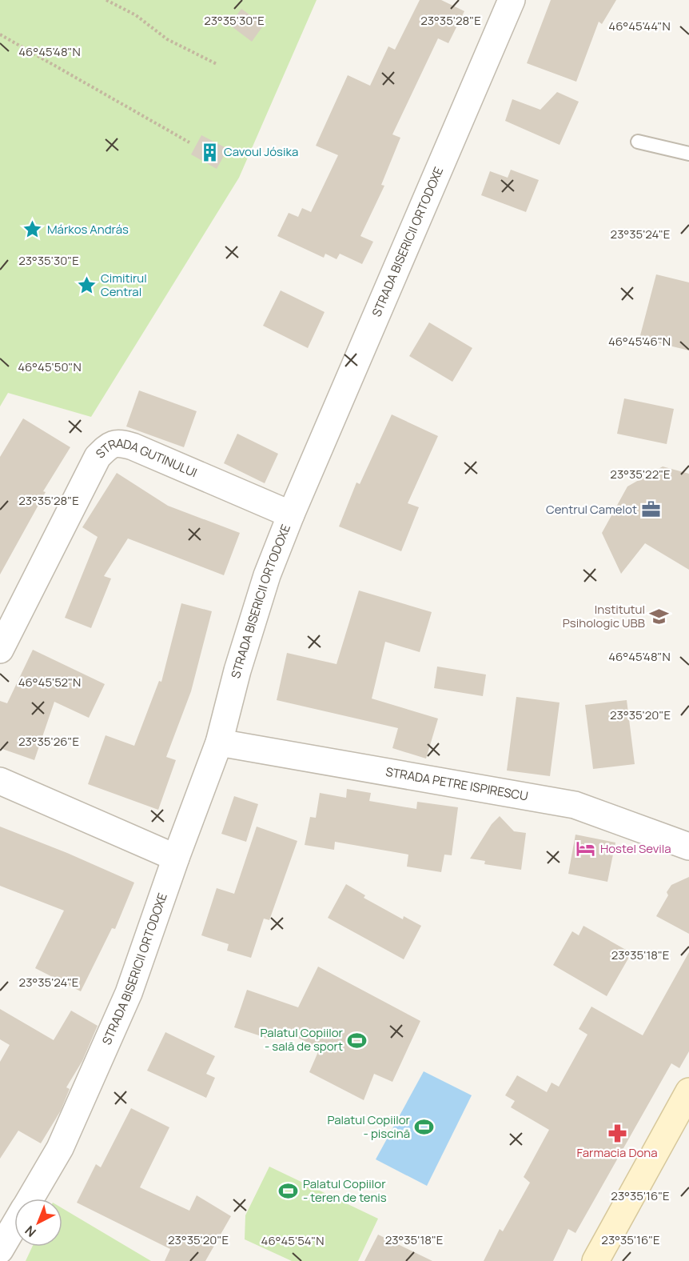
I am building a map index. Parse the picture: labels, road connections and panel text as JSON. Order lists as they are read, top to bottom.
{
  "streets": {
    "street": ["STRADA BISERICII ORTODOXE", "STRADA GUTINULUI", "STRADA PETRE ISPIRESCU"]
  },
  "crossings": [
    ["STRADA BISERICII ORTODOXE", "STRADA GUTINULUI"],
    ["STRADA BISERICII ORTODOXE", "STRADA PETRE ISPIRESCU"]
  ],
  "places": {
    "building": ["Cavoul Jósika"],
    "place": ["Márkos András", "Cimitirul Central"],
    "office": ["Centrul Camelot"],
    "school or university": ["Institutul Psihologic UBB"],
    "hotel": ["Hostel Sevila"],
    "sports": ["Palatul Copiilor - sală de sport", "Palatul Copiilor - piscină", "Palatul Copiilor - teren de tenis"],
    "pharmacy": ["Farmacia Dona"]
  },
  "north": "bottom left",
  "coordinates": [
    "23°35'30\"E",
    "23°35'28\"E",
    "46°45'44\"N",
    "46°45'48\"N",
    "23°35'24\"E",
    "46°45'46\"N",
    "46°45'50\"N",
    "23°35'22\"E",
    "46°45'52\"N",
    "23°35'20\"E",
    "23°35'26\"E",
    "23°35'18\"E",
    "23°35'16\"E",
    "46°45'54\"N"
  ]
}
